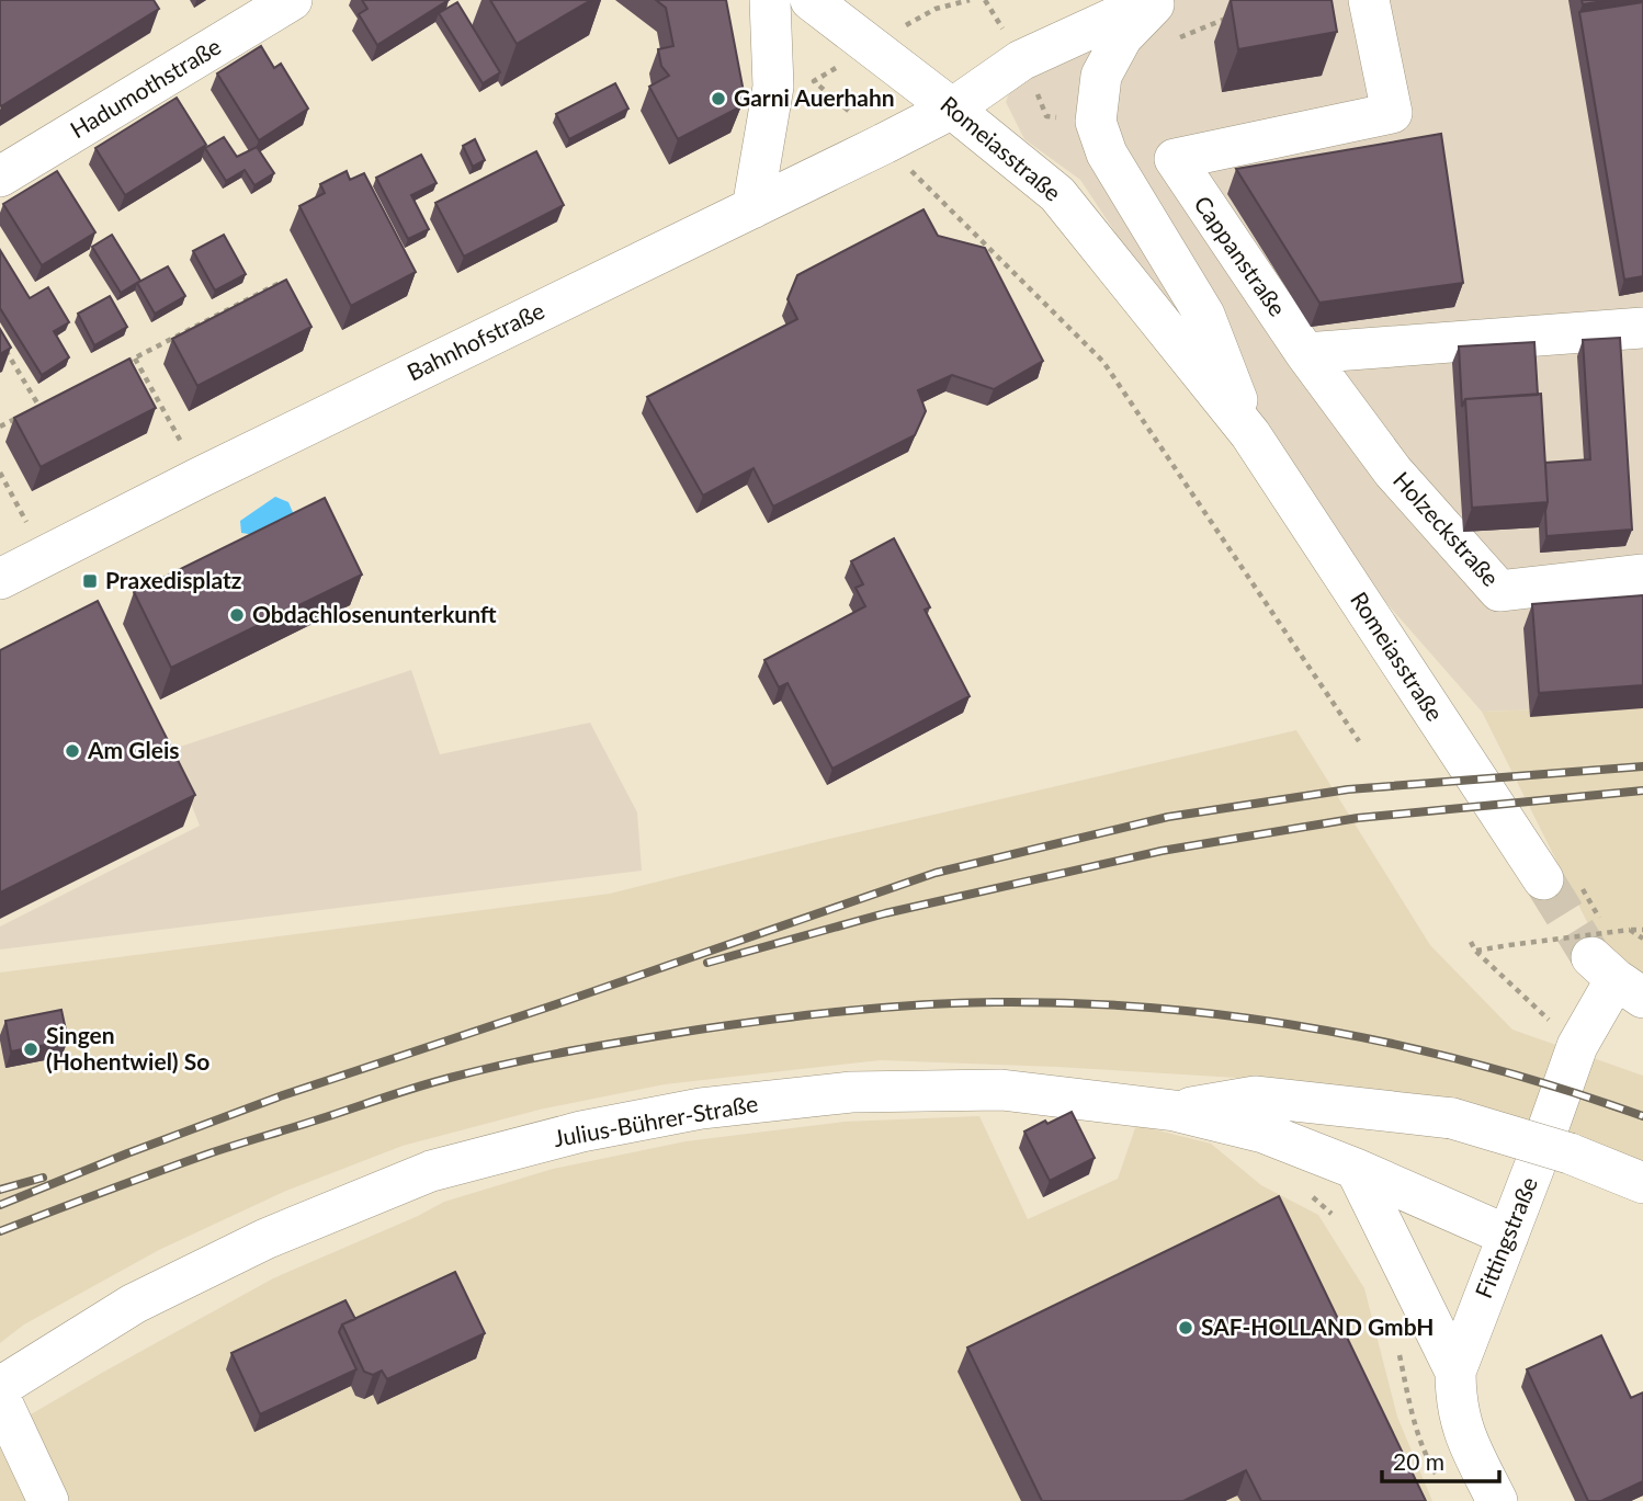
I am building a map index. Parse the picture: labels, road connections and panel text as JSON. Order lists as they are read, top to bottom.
{
  "streets": {
    "street": [
      "Hadumothstraße",
      "Romeiasstraße",
      "Cappanstraße",
      "Bahnhofstraße",
      "Holzeckstraße",
      "Julius-Bührer-Straße",
      "Fittingstraße"
    ]
  },
  "crossings": [
    ["Romeiasstraße", "Bahnhofstraße"],
    ["Cappanstraße", "Holzeckstraße"],
    ["Julius-Bührer-Straße", "Fittingstraße"]
  ],
  "places": {
    "other": [
      "Garni Auerhahn",
      "Obdachlosenunterkunft",
      "Am Gleis",
      "Singen (Hohentwiel) So",
      "SAF-HOLLAND GmbH"
    ],
    "transit": ["Praxedisplatz"]
  },
  "scale_bar": "20 m"
}
